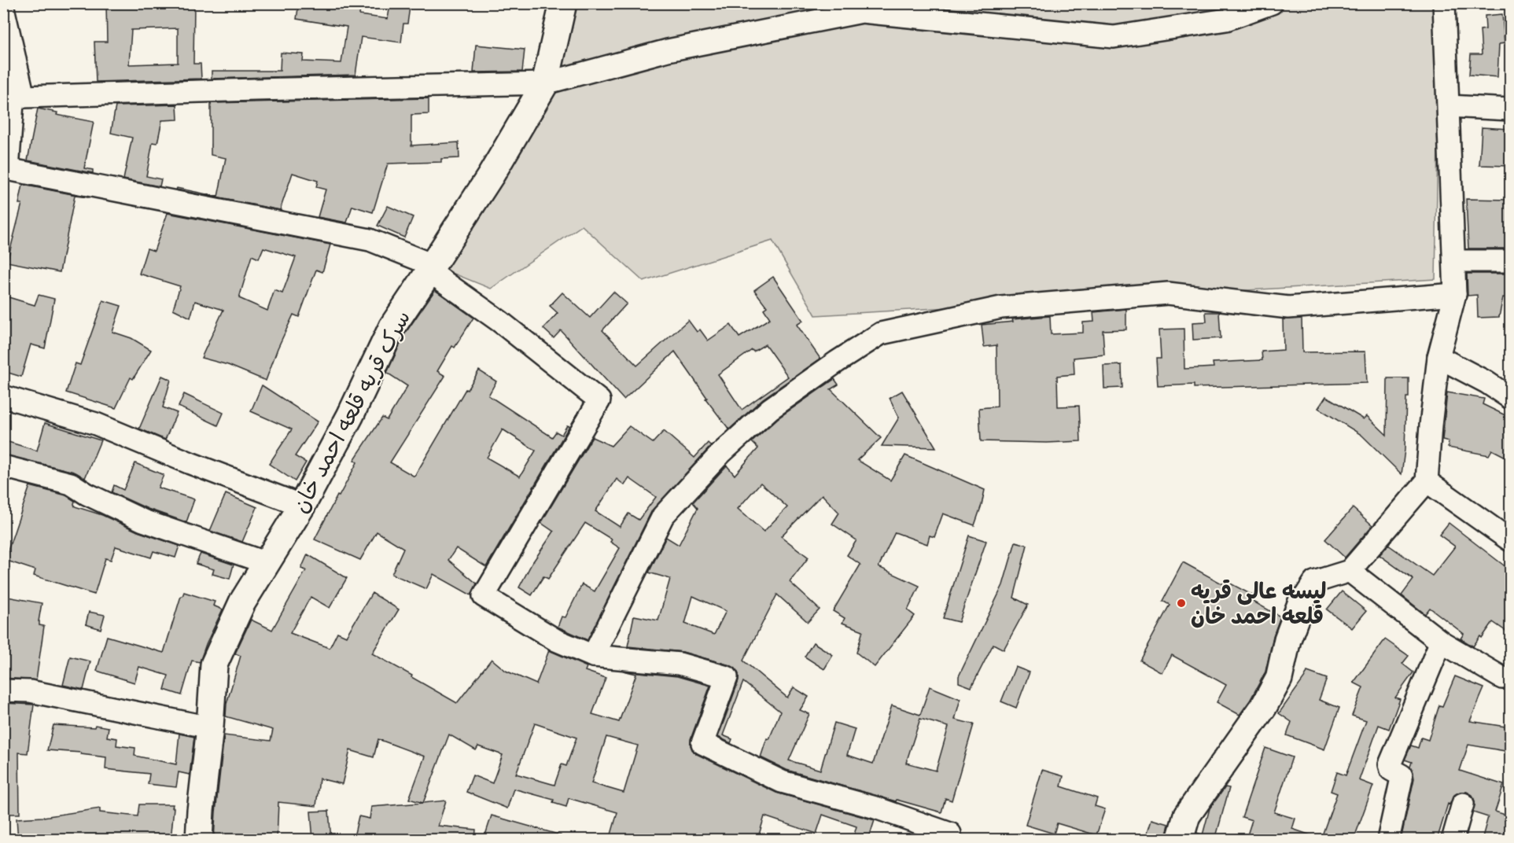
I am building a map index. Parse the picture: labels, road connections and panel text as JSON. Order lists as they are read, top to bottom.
{
  "streets": {
    "street": ["سرک قریه قلعه احمد خان"]
  },
  "places": ["لیسه عالی قریه قلعه احمد خان"]
}
